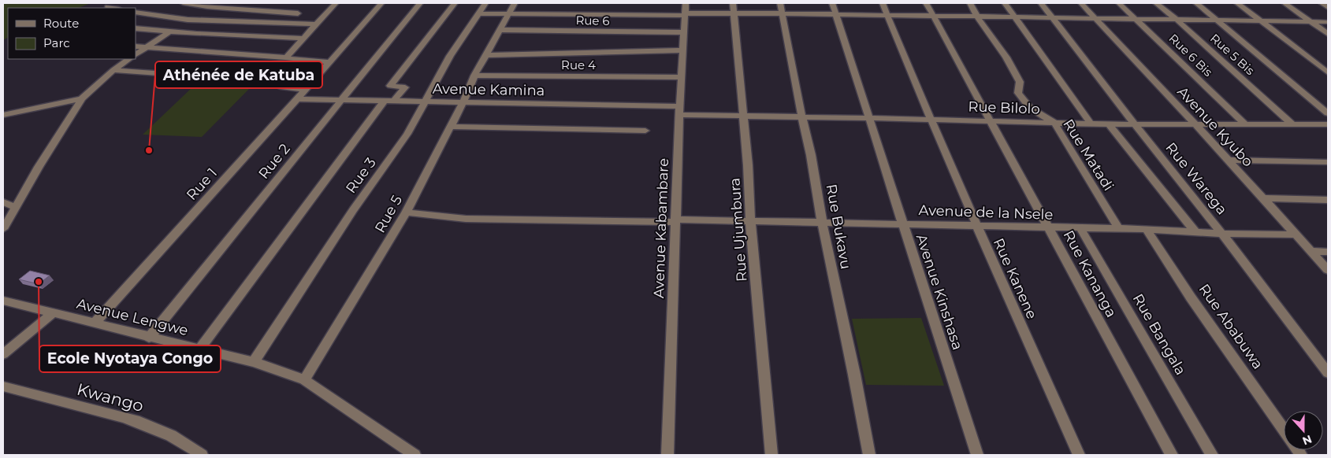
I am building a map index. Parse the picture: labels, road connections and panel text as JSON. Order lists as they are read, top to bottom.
{
  "streets": {
    "street": [
      "Rue 6",
      "Rue 5 Bis",
      "Rue 6 Bis",
      "Rue 4",
      "Avenue Kamina",
      "Rue Bilolo",
      "Avenue Kyubo",
      "Rue Matadi",
      "Rue 2",
      "Rue 3",
      "Rue Warega",
      "Rue 1",
      "Avenue de la Nsele",
      "Rue 5",
      "Rue Bukavu",
      "Avenue Kabambare",
      "Rue Ujumbura",
      "Rue Kananga",
      "Rue Kanene",
      "Avenue Kinshasa",
      "Avenue Lengwe",
      "Rue Ababuwa",
      "Rue Bangala",
      "Kwango"
    ]
  },
  "crossings": [
    ["Rue 6", "Rue 5"],
    ["Rue 6", "Avenue Kabambare"],
    ["Rue 5 Bis", "Rue Bilolo"],
    ["Rue 6 Bis", "Rue Bilolo"],
    ["Rue 4", "Rue 5"],
    ["Rue 4", "Avenue Kabambare"],
    ["Avenue Kamina", "Rue Bilolo"],
    ["Avenue Kamina", "Rue 2"],
    ["Avenue Kamina", "Rue 3"],
    ["Avenue Kamina", "Rue 1"],
    ["Avenue Kamina", "Rue 5"],
    ["Avenue Kamina", "Avenue Kabambare"],
    ["Rue Bilolo", "Avenue Kyubo"],
    ["Rue Bilolo", "Rue Matadi"],
    ["Rue Bilolo", "Rue Warega"],
    ["Rue Bilolo", "Rue Bukavu"],
    ["Rue Bilolo", "Avenue Kabambare"],
    ["Rue Bilolo", "Rue Ujumbura"],
    ["Rue Bilolo", "Rue Kananga"],
    ["Rue Bilolo", "Rue Kanene"],
    ["Rue Bilolo", "Avenue Kinshasa"],
    ["Avenue Kyubo", "Avenue de la Nsele"],
    ["Rue Matadi", "Avenue de la Nsele"],
    ["Rue 2", "Avenue Lengwe"],
    ["Rue 3", "Avenue Lengwe"],
    ["Rue Warega", "Avenue de la Nsele"],
    ["Rue 1", "Avenue Lengwe"],
    ["Avenue de la Nsele", "Rue 5"],
    ["Avenue de la Nsele", "Rue Bukavu"],
    ["Avenue de la Nsele", "Avenue Kabambare"],
    ["Avenue de la Nsele", "Rue Ujumbura"],
    ["Avenue de la Nsele", "Rue Kananga"],
    ["Avenue de la Nsele", "Rue Kanene"],
    ["Avenue de la Nsele", "Avenue Kinshasa"],
    ["Avenue de la Nsele", "Rue Ababuwa"],
    ["Avenue de la Nsele", "Rue Bangala"],
    ["Rue 5", "Avenue Lengwe"]
  ],
  "places": ["Athénée de Katuba", "Ecole Nyotaya Congo"],
  "legend": ["Route", "Parc"],
  "north": "bottom"
}
